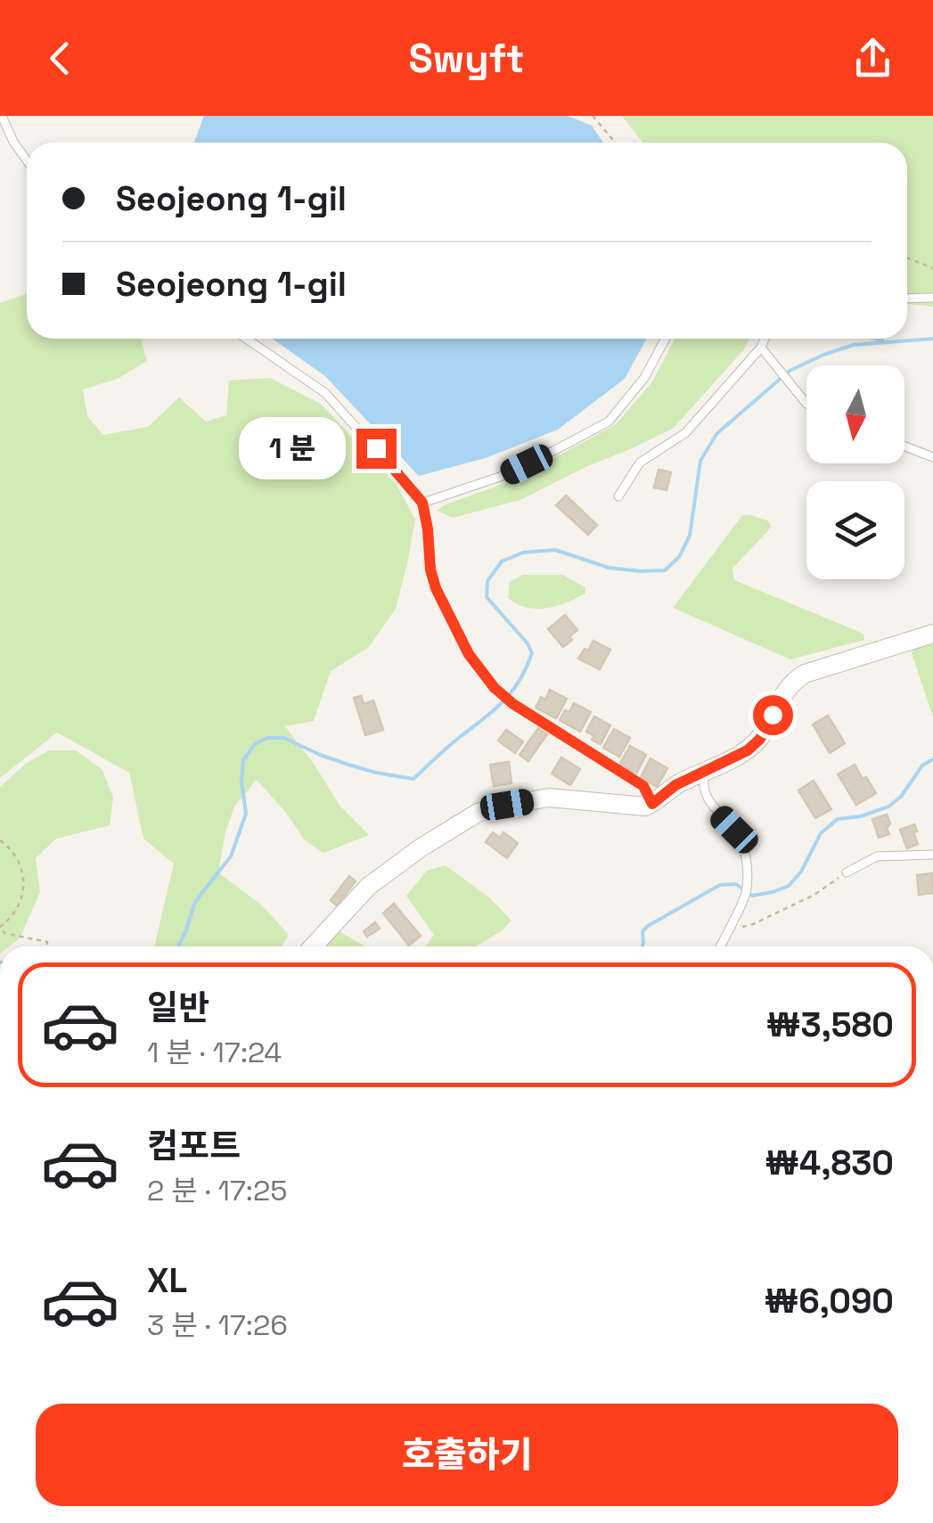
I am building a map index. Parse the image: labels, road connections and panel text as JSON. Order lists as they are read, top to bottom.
{
  "north": "bottom",
  "page": {
    "header": "Swyft",
    "banner": ["Seojeong 1-gil", "Seojeong 1-gil"],
    "bubble": "1 분",
    "list": [
      {
        "name": "일반",
        "note": "1 분 · 17:24",
        "value": "₩3,580"
      },
      {
        "name": "컴포트",
        "note": "2 분 · 17:25",
        "value": "₩4,830"
      },
      {
        "name": "XL",
        "note": "3 분 · 17:26",
        "value": "₩6,090"
      }
    ],
    "buttons": "호출하기"
  }
}
